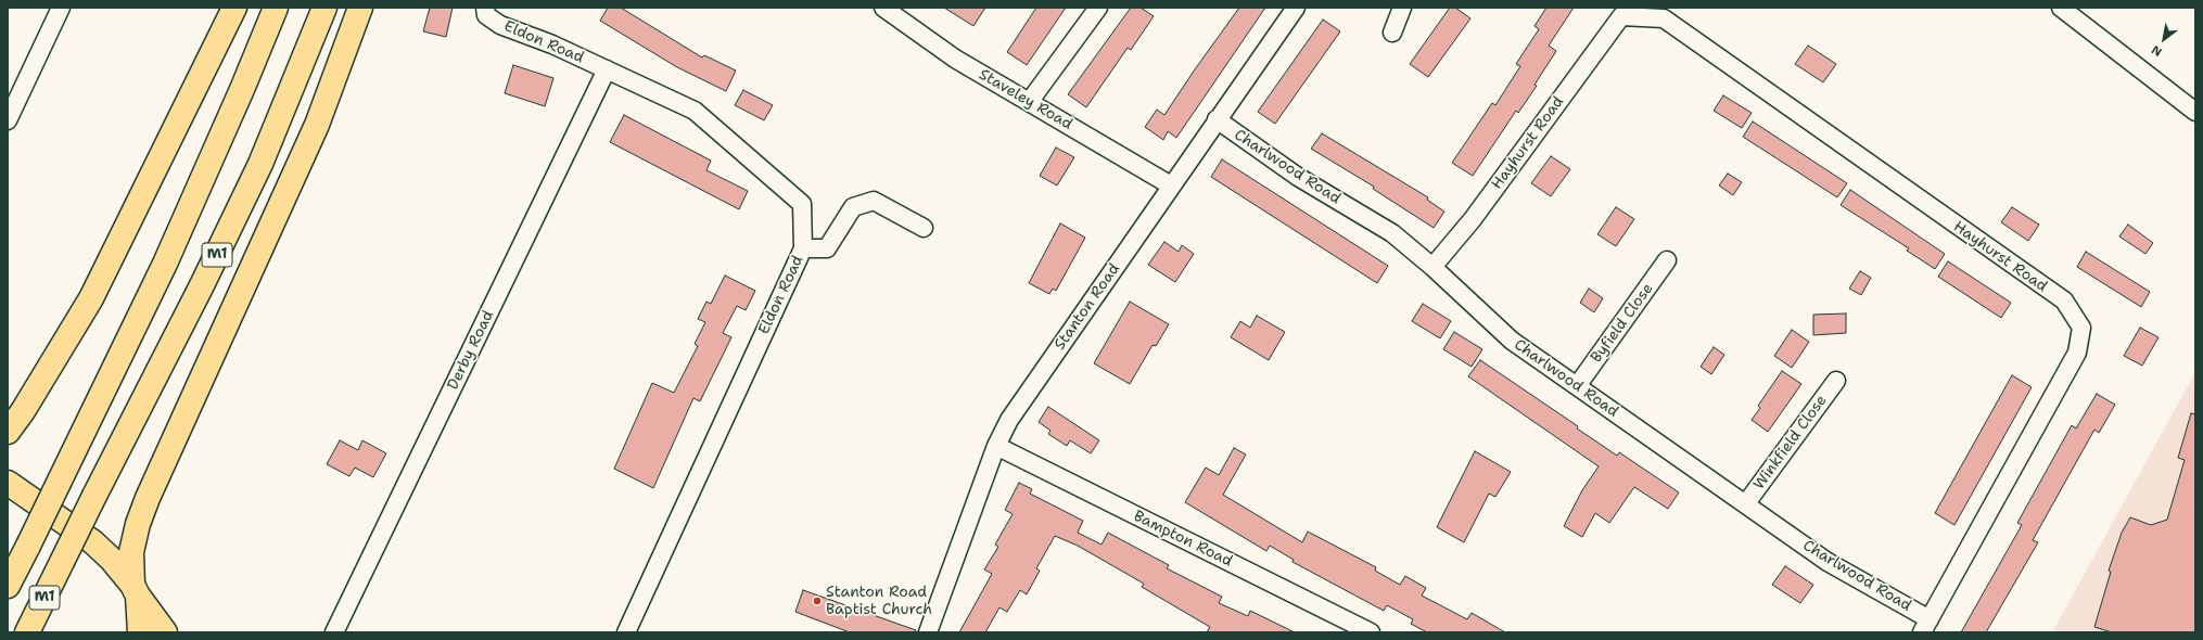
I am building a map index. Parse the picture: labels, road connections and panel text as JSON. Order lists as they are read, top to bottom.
{
  "streets": {
    "main road": ["M1"],
    "street": [
      "Eldon Road",
      "Staveley Road",
      "Hayhurst Road",
      "Charlwood Road",
      "Stanton Road",
      "Byfield Close",
      "Derby Road",
      "Winkfield Close",
      "Bampton Road"
    ]
  },
  "crossings": [
    ["Eldon Road", "Derby Road"],
    ["Staveley Road", "Stanton Road"],
    ["Hayhurst Road", "Charlwood Road"],
    ["Charlwood Road", "Stanton Road"],
    ["Charlwood Road", "Byfield Close"],
    ["Charlwood Road", "Winkfield Close"],
    ["Stanton Road", "Bampton Road"]
  ],
  "places": ["Stanton Road Baptist Church"],
  "north": "bottom left"
}
